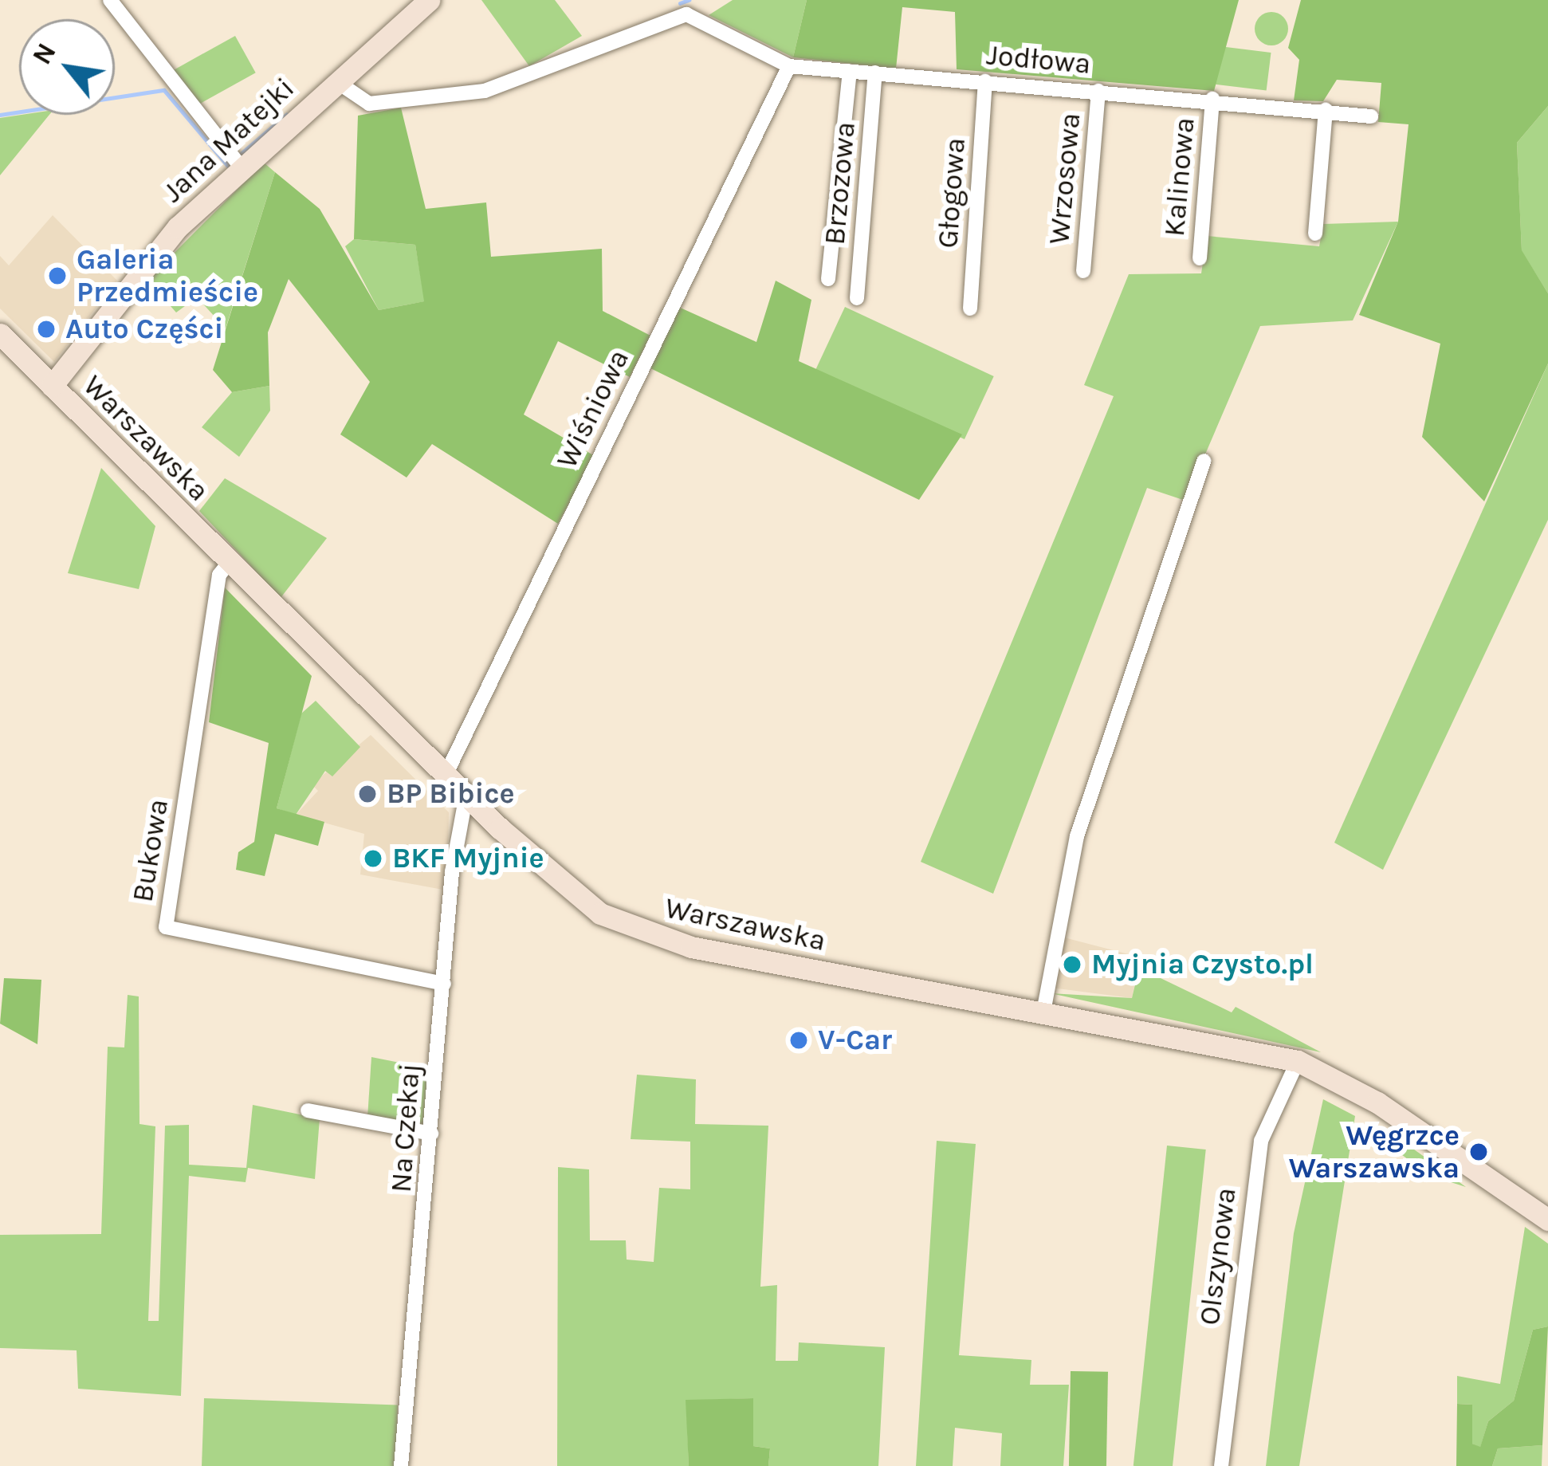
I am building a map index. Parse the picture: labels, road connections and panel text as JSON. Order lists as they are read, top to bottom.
{
  "streets": {
    "main road": ["Jana Matejki", "Warszawska"],
    "street": [
      "Jodłowa",
      "Kalinowa",
      "Wrzosowa",
      "Brzozowa",
      "Głogowa",
      "Wiśniowa",
      "Bukowa",
      "Na Czekaj",
      "Olszynowa"
    ]
  },
  "crossings": [
    ["Jodłowa", "Jana Matejki"],
    ["Jodłowa", "Kalinowa"],
    ["Jodłowa", "Wrzosowa"],
    ["Jodłowa", "Brzozowa"],
    ["Jodłowa", "Głogowa"],
    ["Jodłowa", "Wiśniowa"],
    ["Jana Matejki", "Warszawska"],
    ["Wiśniowa", "Warszawska"],
    ["Warszawska", "Bukowa"],
    ["Warszawska", "Na Czekaj"],
    ["Warszawska", "Olszynowa"],
    ["Bukowa", "Na Czekaj"]
  ],
  "places": [
    "Galeria Przedmieście",
    "Auto Części",
    "BP Bibice",
    "BKF Myjnie",
    "Myjnia Czysto.pl",
    "V-Car",
    "Węgrzce Warszawska"
  ],
  "north": "top left"
}
